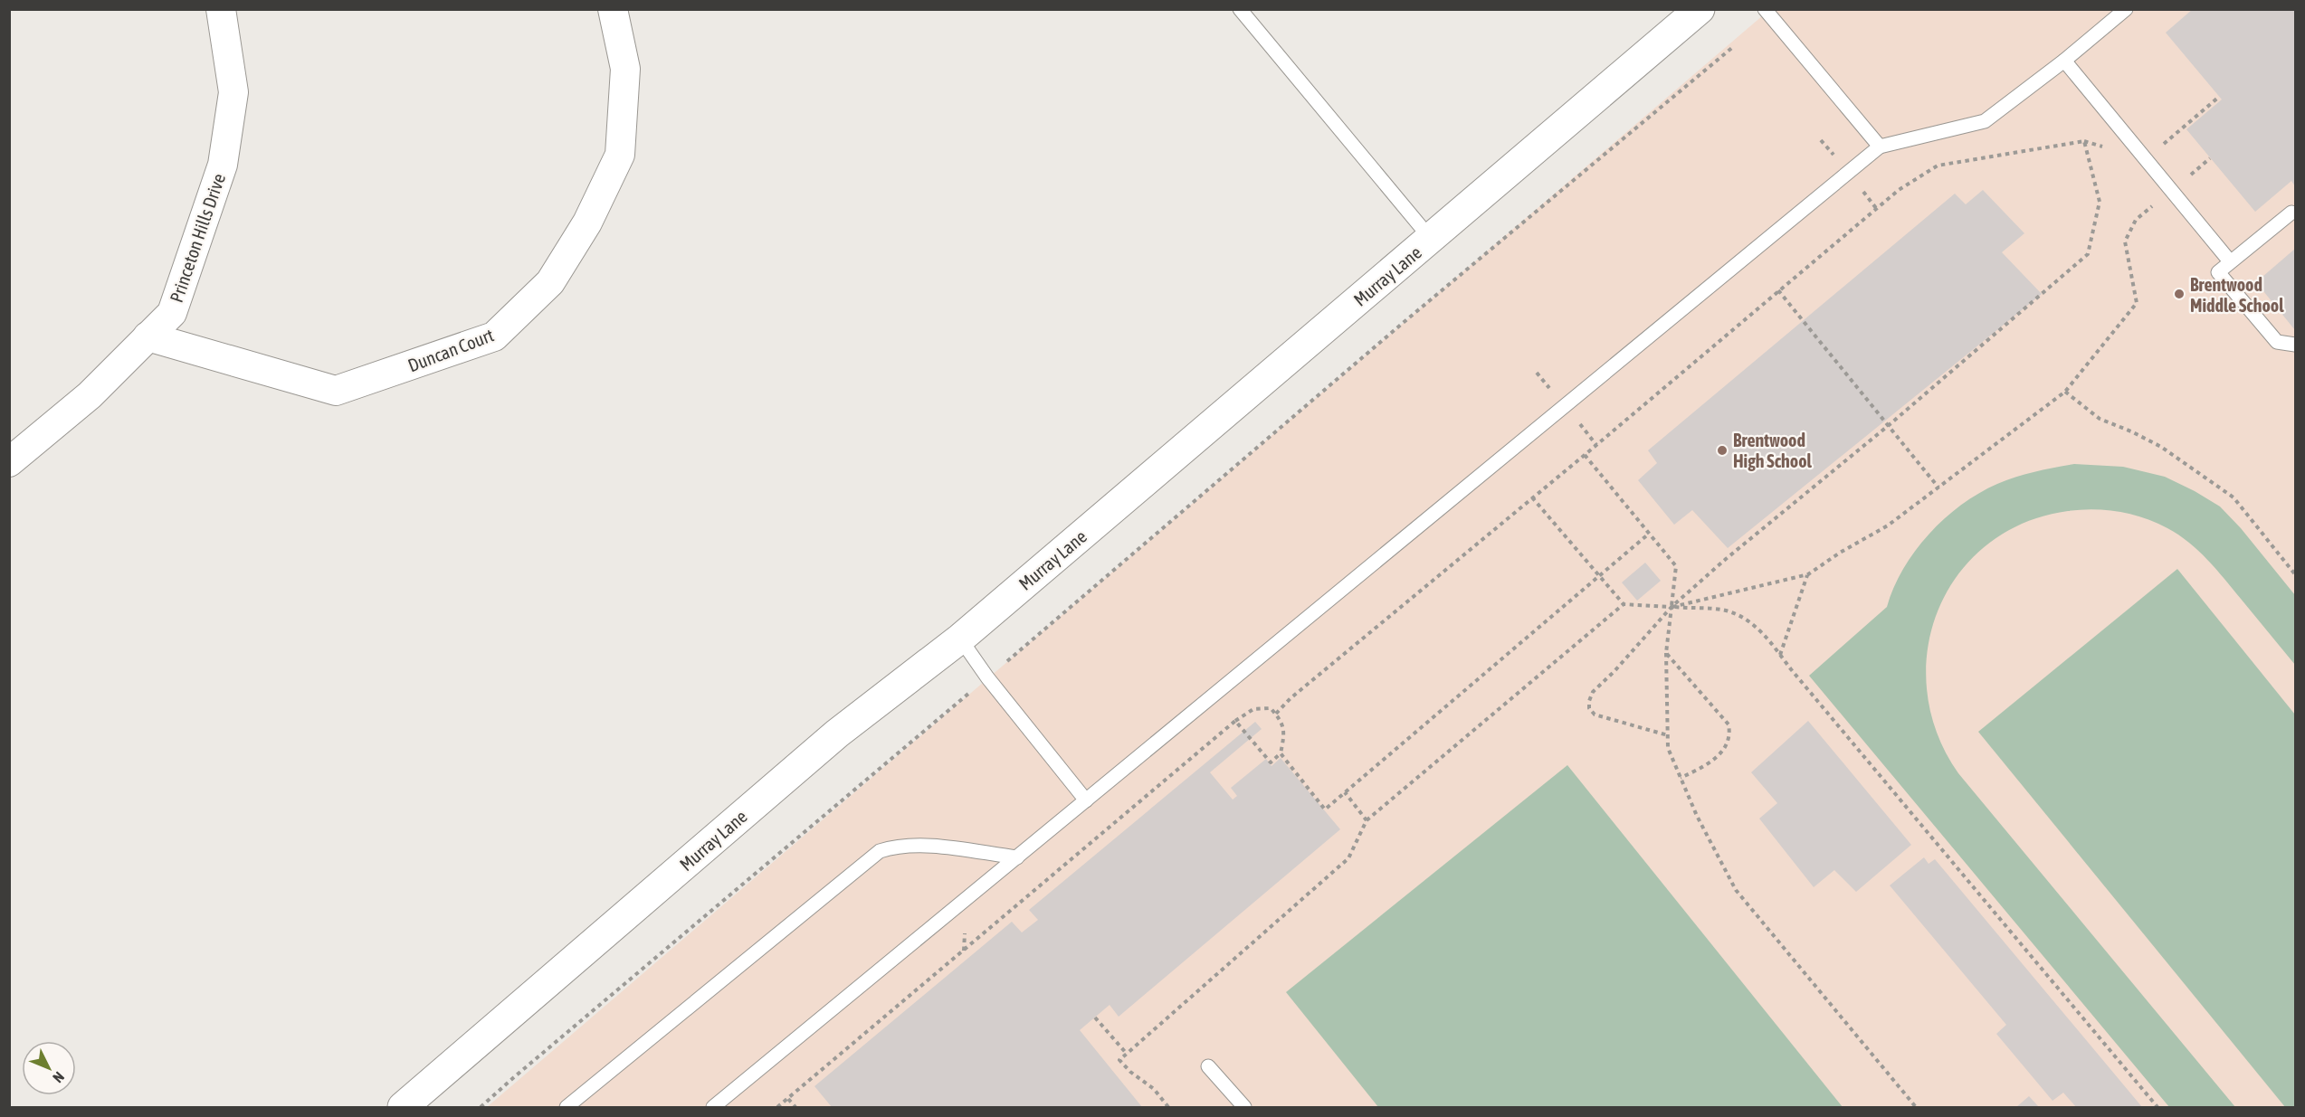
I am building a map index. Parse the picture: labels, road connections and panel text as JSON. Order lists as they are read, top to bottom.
{
  "streets": {
    "main road": ["Murray Lane"],
    "street": ["Princeton Hills Drive", "Duncan Court"]
  },
  "crossings": [
    ["Princeton Hills Drive", "Duncan Court"]
  ],
  "places": ["Brentwood Middle School", "Brentwood High School"],
  "north": "bottom right"
}
